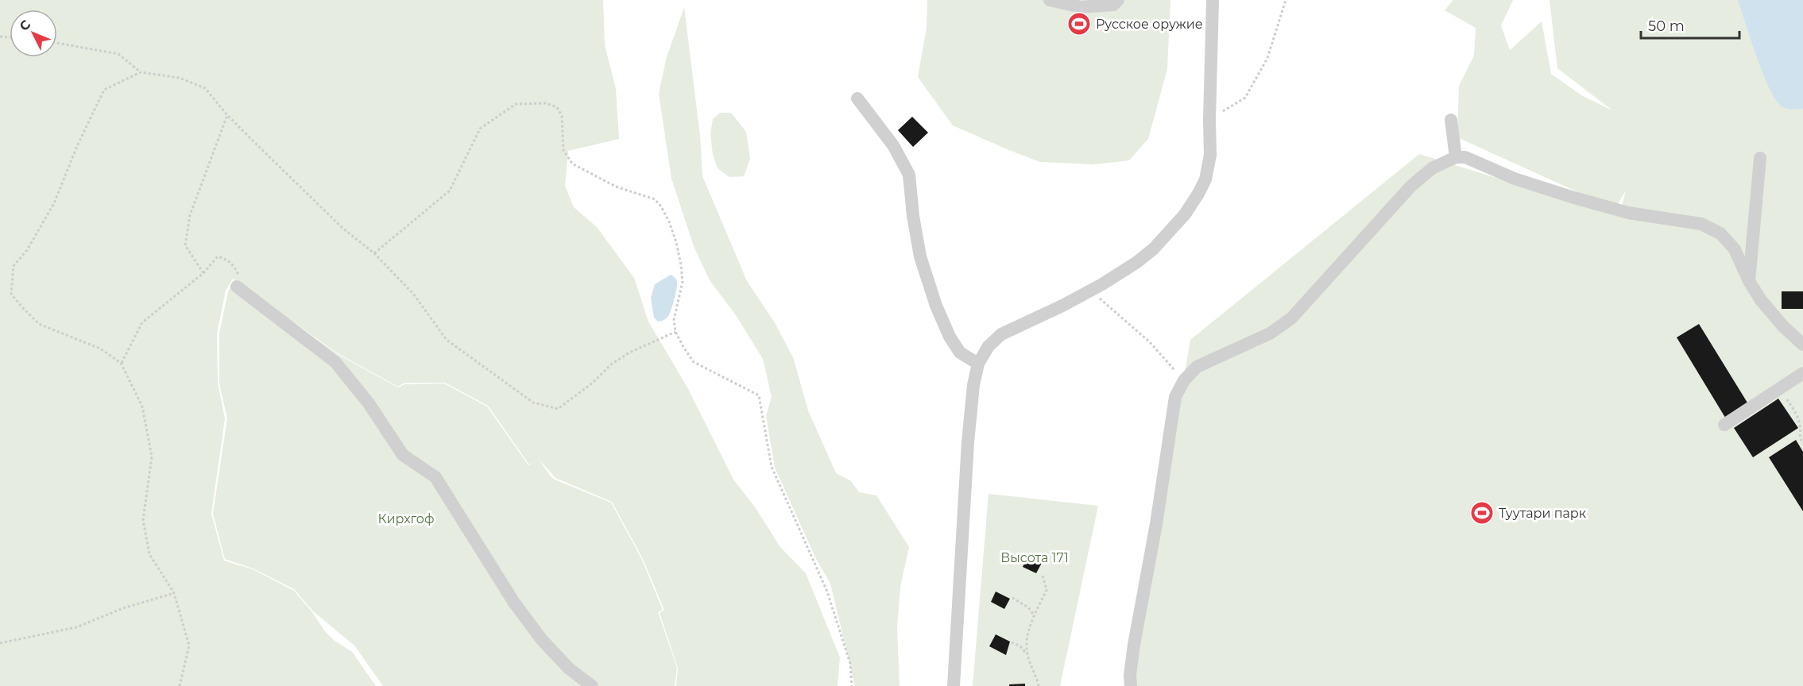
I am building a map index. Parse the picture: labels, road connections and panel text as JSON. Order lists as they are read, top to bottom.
{
  "parks": ["Кирхгоф", "Высота 171"],
  "places": {
    "sports": ["Русское оружие", "Туутари парк"]
  },
  "scale_bar": "50 m",
  "north": "top left"
}
